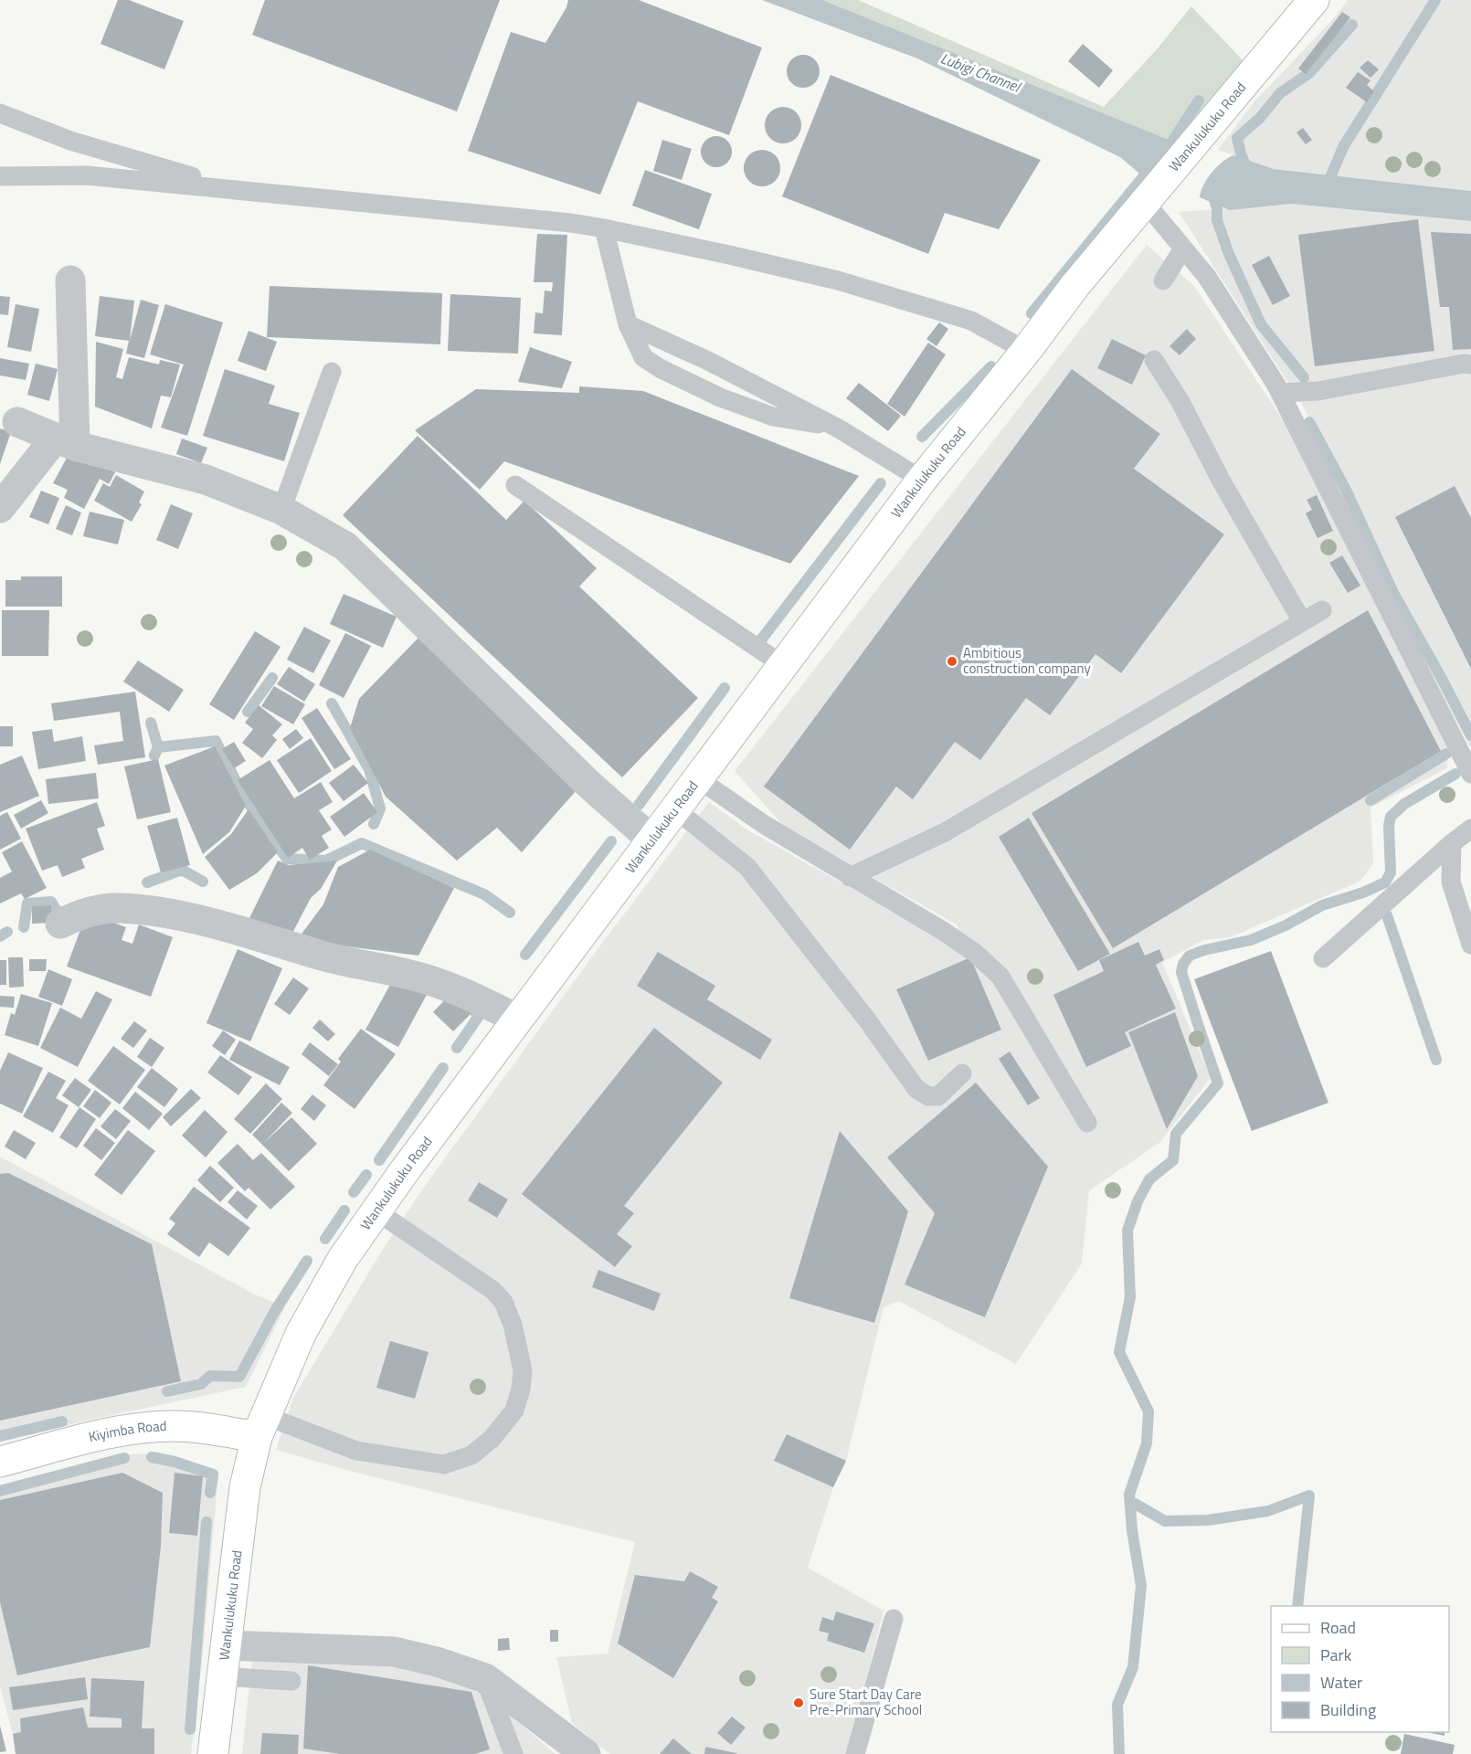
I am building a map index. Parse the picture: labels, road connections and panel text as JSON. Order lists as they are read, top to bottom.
{
  "streets": {
    "main road": ["Wankulukuku Road", "Kiyimba Road"]
  },
  "crossings": [
    ["Wankulukuku Road", "Kiyimba Road"]
  ],
  "water": ["Lubigi Channel"],
  "places": ["Ambitious construction company", "Sure Start Day Care Pre-Primary School"],
  "legend": [
    "Road",
    "Park",
    "Water",
    "Building"
  ]
}
